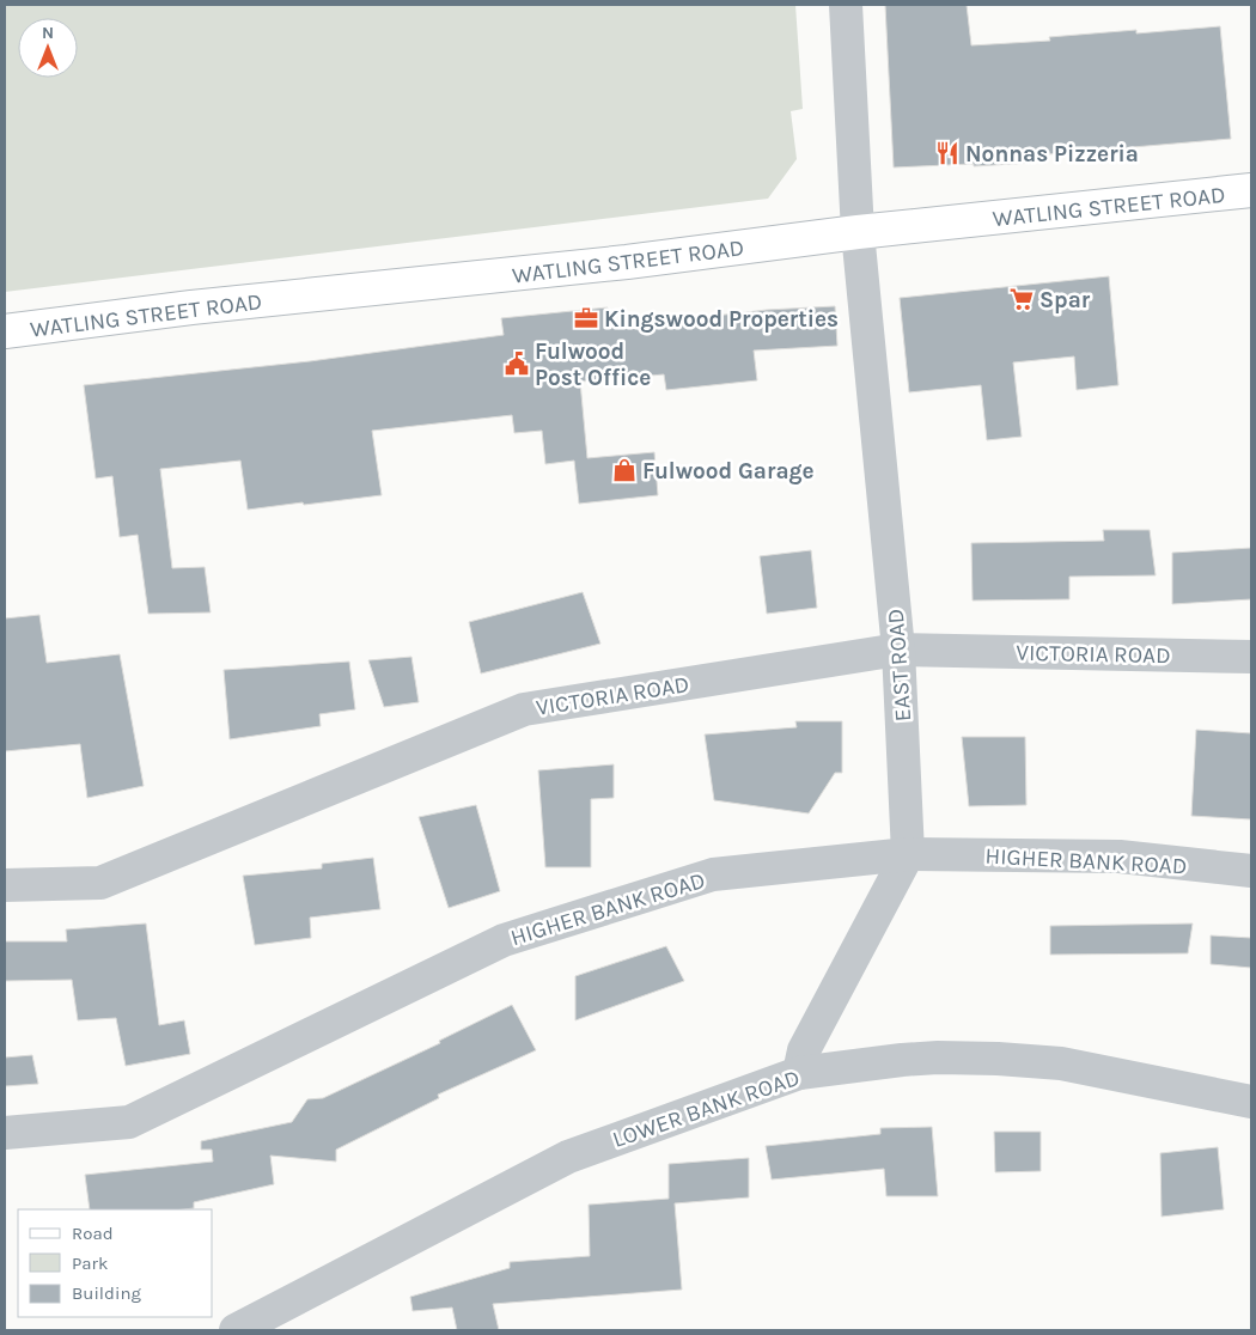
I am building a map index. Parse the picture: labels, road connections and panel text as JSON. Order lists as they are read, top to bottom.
{
  "streets": {
    "main road": ["WATLING STREET ROAD"],
    "street": [
      "VICTORIA ROAD",
      "EAST ROAD",
      "HIGHER BANK ROAD",
      "LOWER BANK ROAD"
    ]
  },
  "crossings": [
    ["WATLING STREET ROAD", "EAST ROAD"],
    ["VICTORIA ROAD", "EAST ROAD"],
    ["EAST ROAD", "HIGHER BANK ROAD"]
  ],
  "places": {
    "restaurant": ["Nonnas Pizzeria"],
    "supermarket": ["Spar"],
    "office": ["Kingswood Properties"],
    "public building": ["Fulwood Post Office"],
    "shop": ["Fulwood Garage"]
  },
  "legend": ["Road", "Park", "Building"],
  "north": "top"
}
